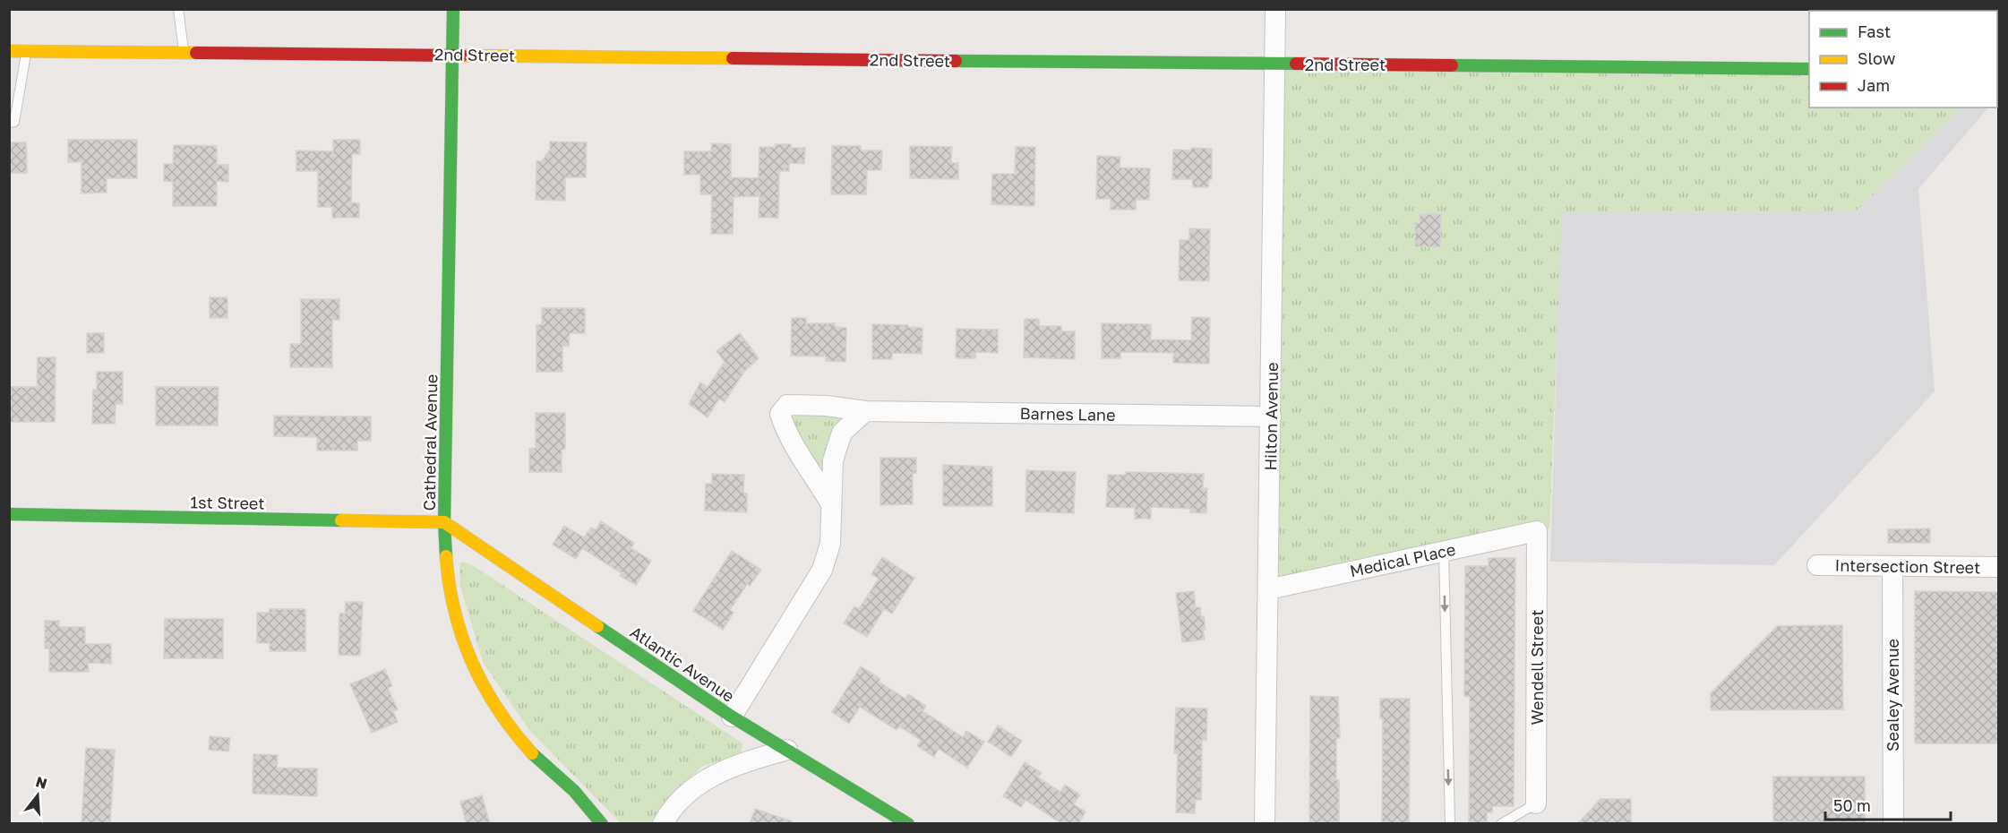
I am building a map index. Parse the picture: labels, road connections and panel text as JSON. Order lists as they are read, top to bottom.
{
  "streets": {
    "street": [
      "2nd Street",
      "Barnes Lane",
      "Hilton Avenue",
      "Cathedral Avenue",
      "1st Street",
      "Medical Place",
      "Intersection Street",
      "Atlantic Avenue",
      "Wendell Street",
      "Sealey Avenue"
    ]
  },
  "crossings": [
    ["2nd Street", "Hilton Avenue"],
    ["2nd Street", "Cathedral Avenue"],
    ["Barnes Lane", "Hilton Avenue"],
    ["Hilton Avenue", "Medical Place"],
    ["Cathedral Avenue", "1st Street"],
    ["Cathedral Avenue", "Atlantic Avenue"],
    ["1st Street", "Atlantic Avenue"],
    ["Medical Place", "Wendell Street"],
    ["Intersection Street", "Sealey Avenue"]
  ],
  "legend": ["Fast", "Slow", "Jam"],
  "scale_bar": "50 m",
  "north": "top"
}
